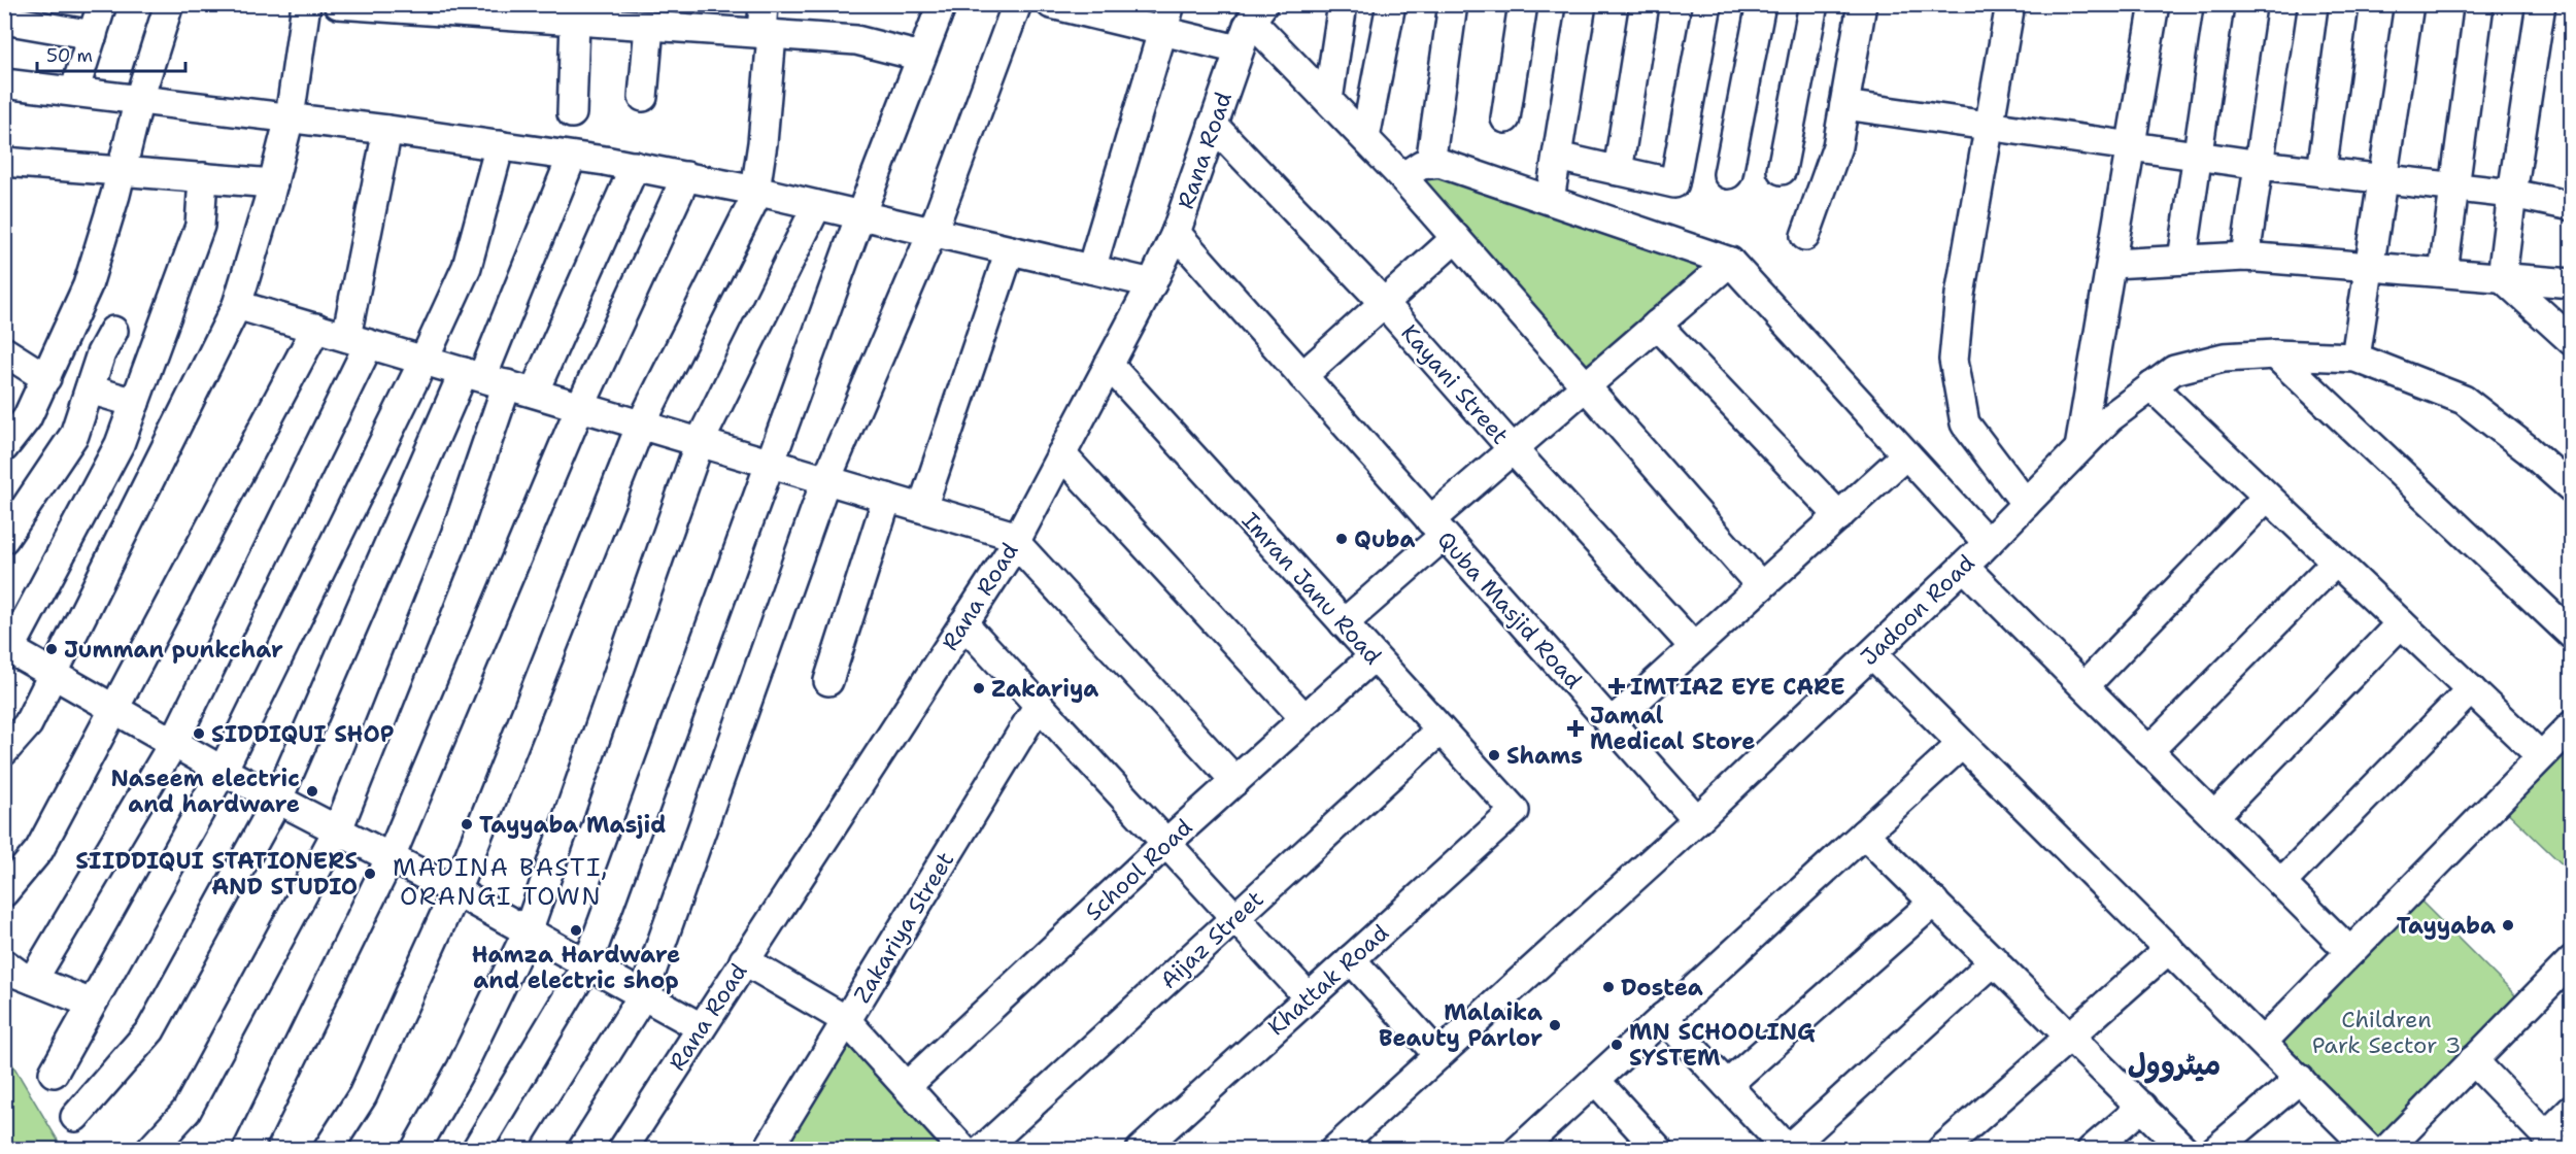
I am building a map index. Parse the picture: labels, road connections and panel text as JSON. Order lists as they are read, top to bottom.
{
  "streets": {
    "street": [
      "Rana Road",
      "Kayani Street",
      "Imran Janu Road",
      "Quba Masjid Road",
      "Jadoon Road",
      "School Road",
      "Zakariya Street",
      "Aijaz Street",
      "Khattak Road"
    ]
  },
  "crossings": [
    ["Rana Road", "Kayani Street"],
    ["Rana Road", "Imran Janu Road"],
    ["Rana Road", "Quba Masjid Road"],
    ["Imran Janu Road", "School Road"],
    ["Imran Janu Road", "Aijaz Street"],
    ["Imran Janu Road", "Khattak Road"],
    ["Quba Masjid Road", "Jadoon Road"]
  ],
  "districts": ["MADINA BASTI, ORANGI TOWN", "میٹروول"],
  "parks": ["Children Park Sector 3"],
  "places": {
    "other": [
      "Quba",
      "Jumman punkchar",
      "Zakariya",
      "SIDDIQUI SHOP",
      "Shams",
      "Naseem electric and hardware",
      "Tayyaba Masjid",
      "SIIDDIQUI STATIONERS AND STUDIO",
      "Tayyaba",
      "Hamza Hardware and electric shop",
      "Dostea",
      "Malaika Beauty Parlor",
      "MN SCHOOLING SYSTEM"
    ],
    "health": ["IMTIAZ EYE CARE", "Jamal Medical Store"]
  },
  "scale_bar": "50 m"
}
